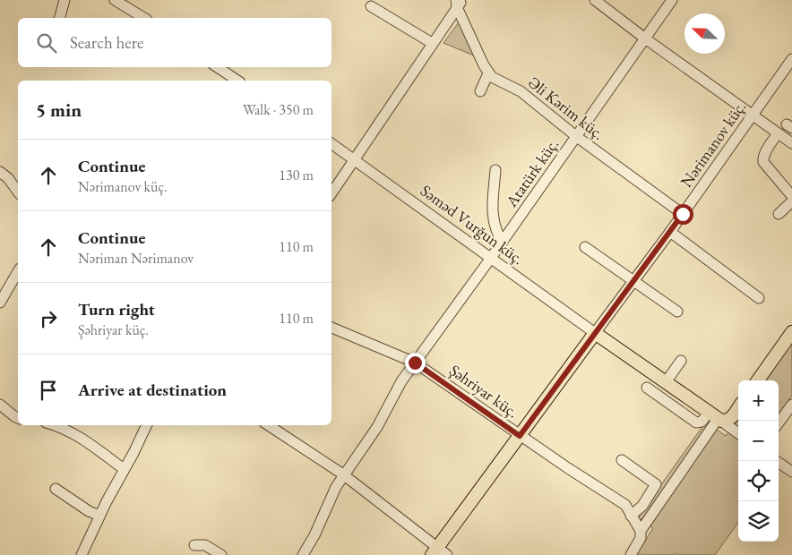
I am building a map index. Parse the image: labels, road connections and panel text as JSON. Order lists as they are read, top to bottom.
{
  "streets": {
    "street": [
      "Əli Kərim küç.",
      "Nərimanov küç.",
      "Atatürk küç.",
      "Səməd Vurğun küç.",
      "Şəhriyar küç."
    ]
  },
  "crossings": [
    ["Əli Kərim küç.", "Nərimanov küç."],
    ["Əli Kərim küç.", "Atatürk küç."],
    ["Nərimanov küç.", "Səməd Vurğun küç."],
    ["Atatürk küç.", "Səməd Vurğun küç."],
    ["Atatürk küç.", "Şəhriyar küç."]
  ],
  "north": "top left",
  "page": {
    "search": "Search here",
    "heading": ["5 min", "Walk · 350 m"],
    "list": [
      ["Continue", "Nərimanov küç.", "130 m"],
      ["Continue", "Nəriman Nərimanov", "110 m"],
      ["Turn right", "Şəhriyar küç.", "110 m"],
      "Arrive at destination"
    ],
    "map_buttons": ["+", "−"]
  }
}
